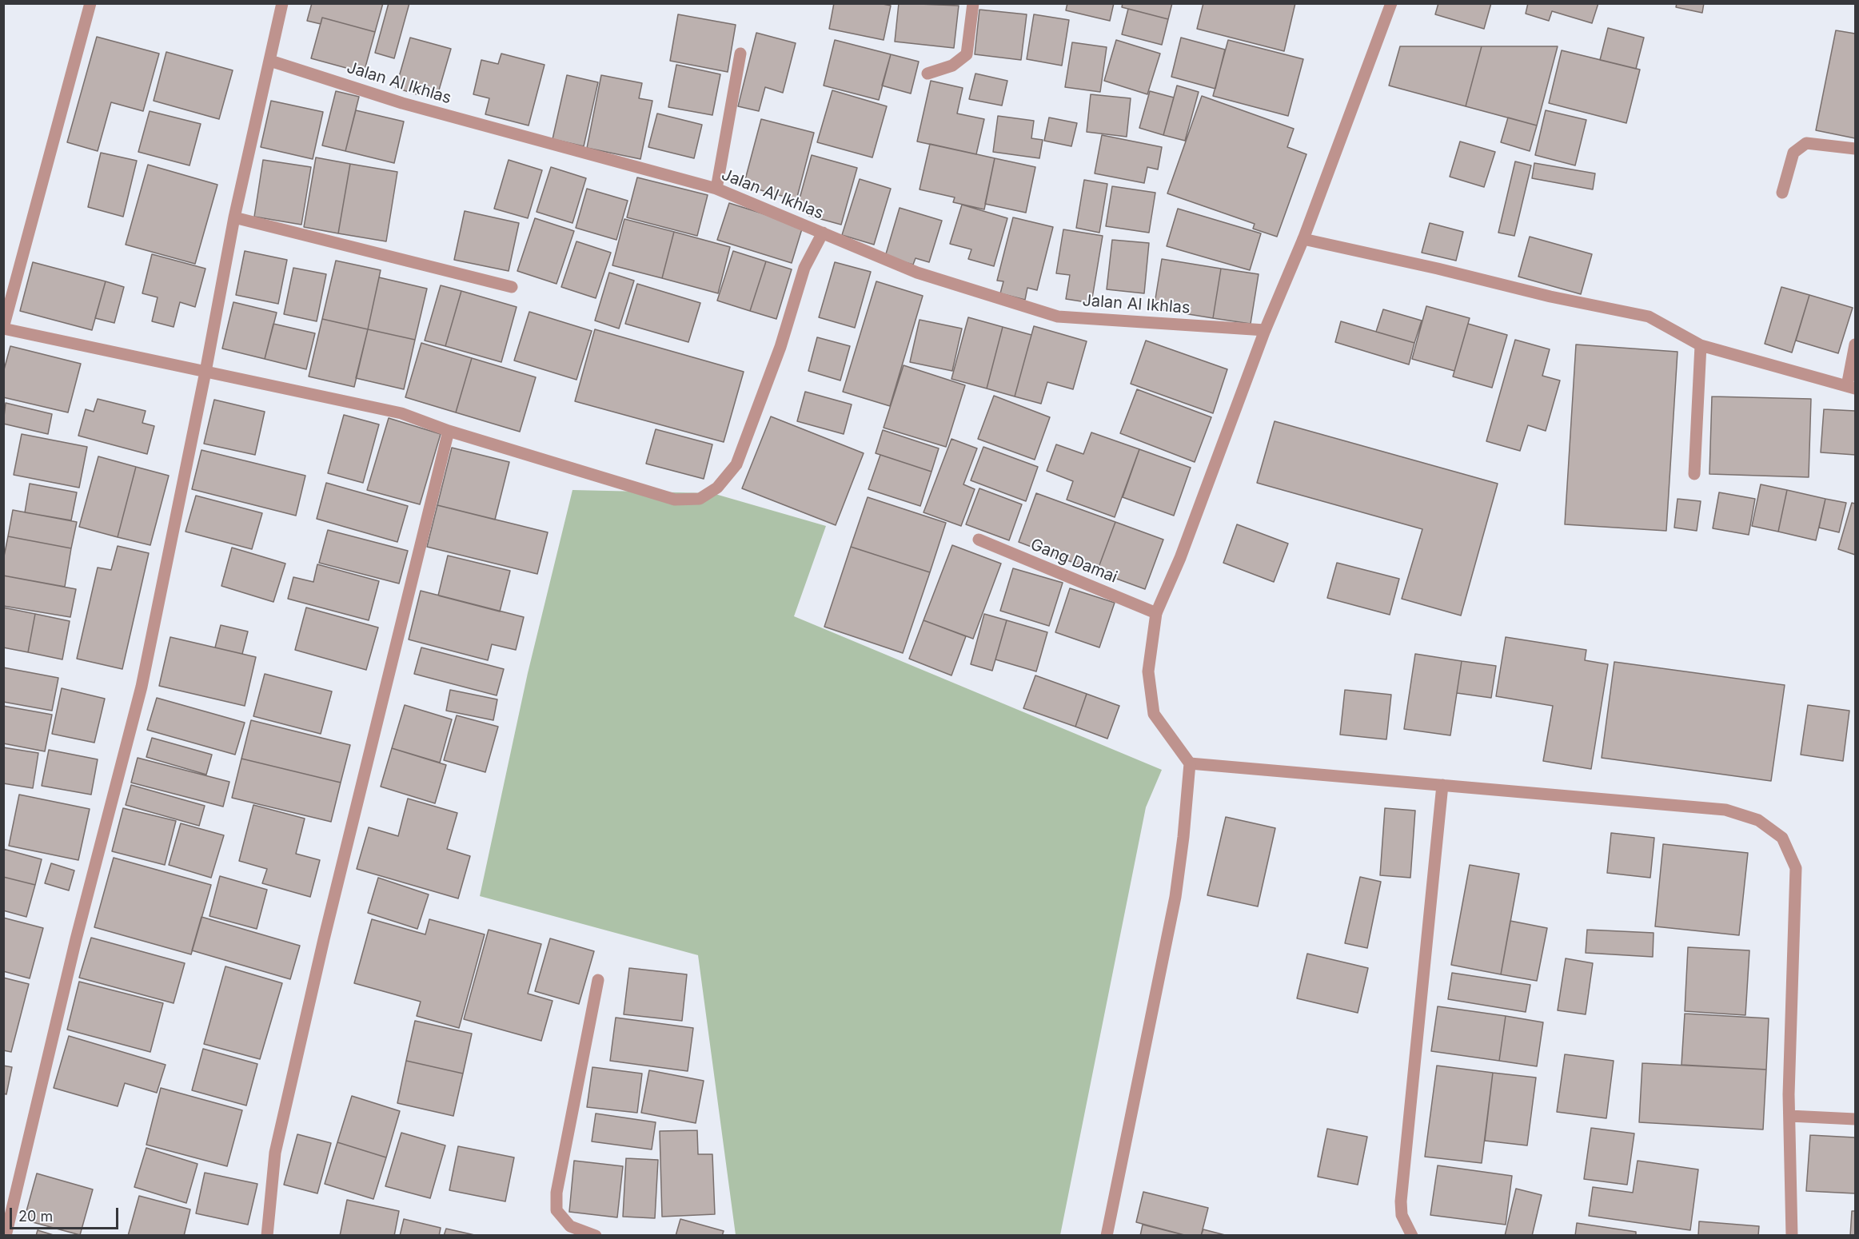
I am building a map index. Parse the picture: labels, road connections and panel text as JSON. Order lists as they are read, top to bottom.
{
  "streets": {
    "street": ["Jalan Al Ikhlas", "Gang Damai"]
  },
  "scale_bar": "20 m"
}
